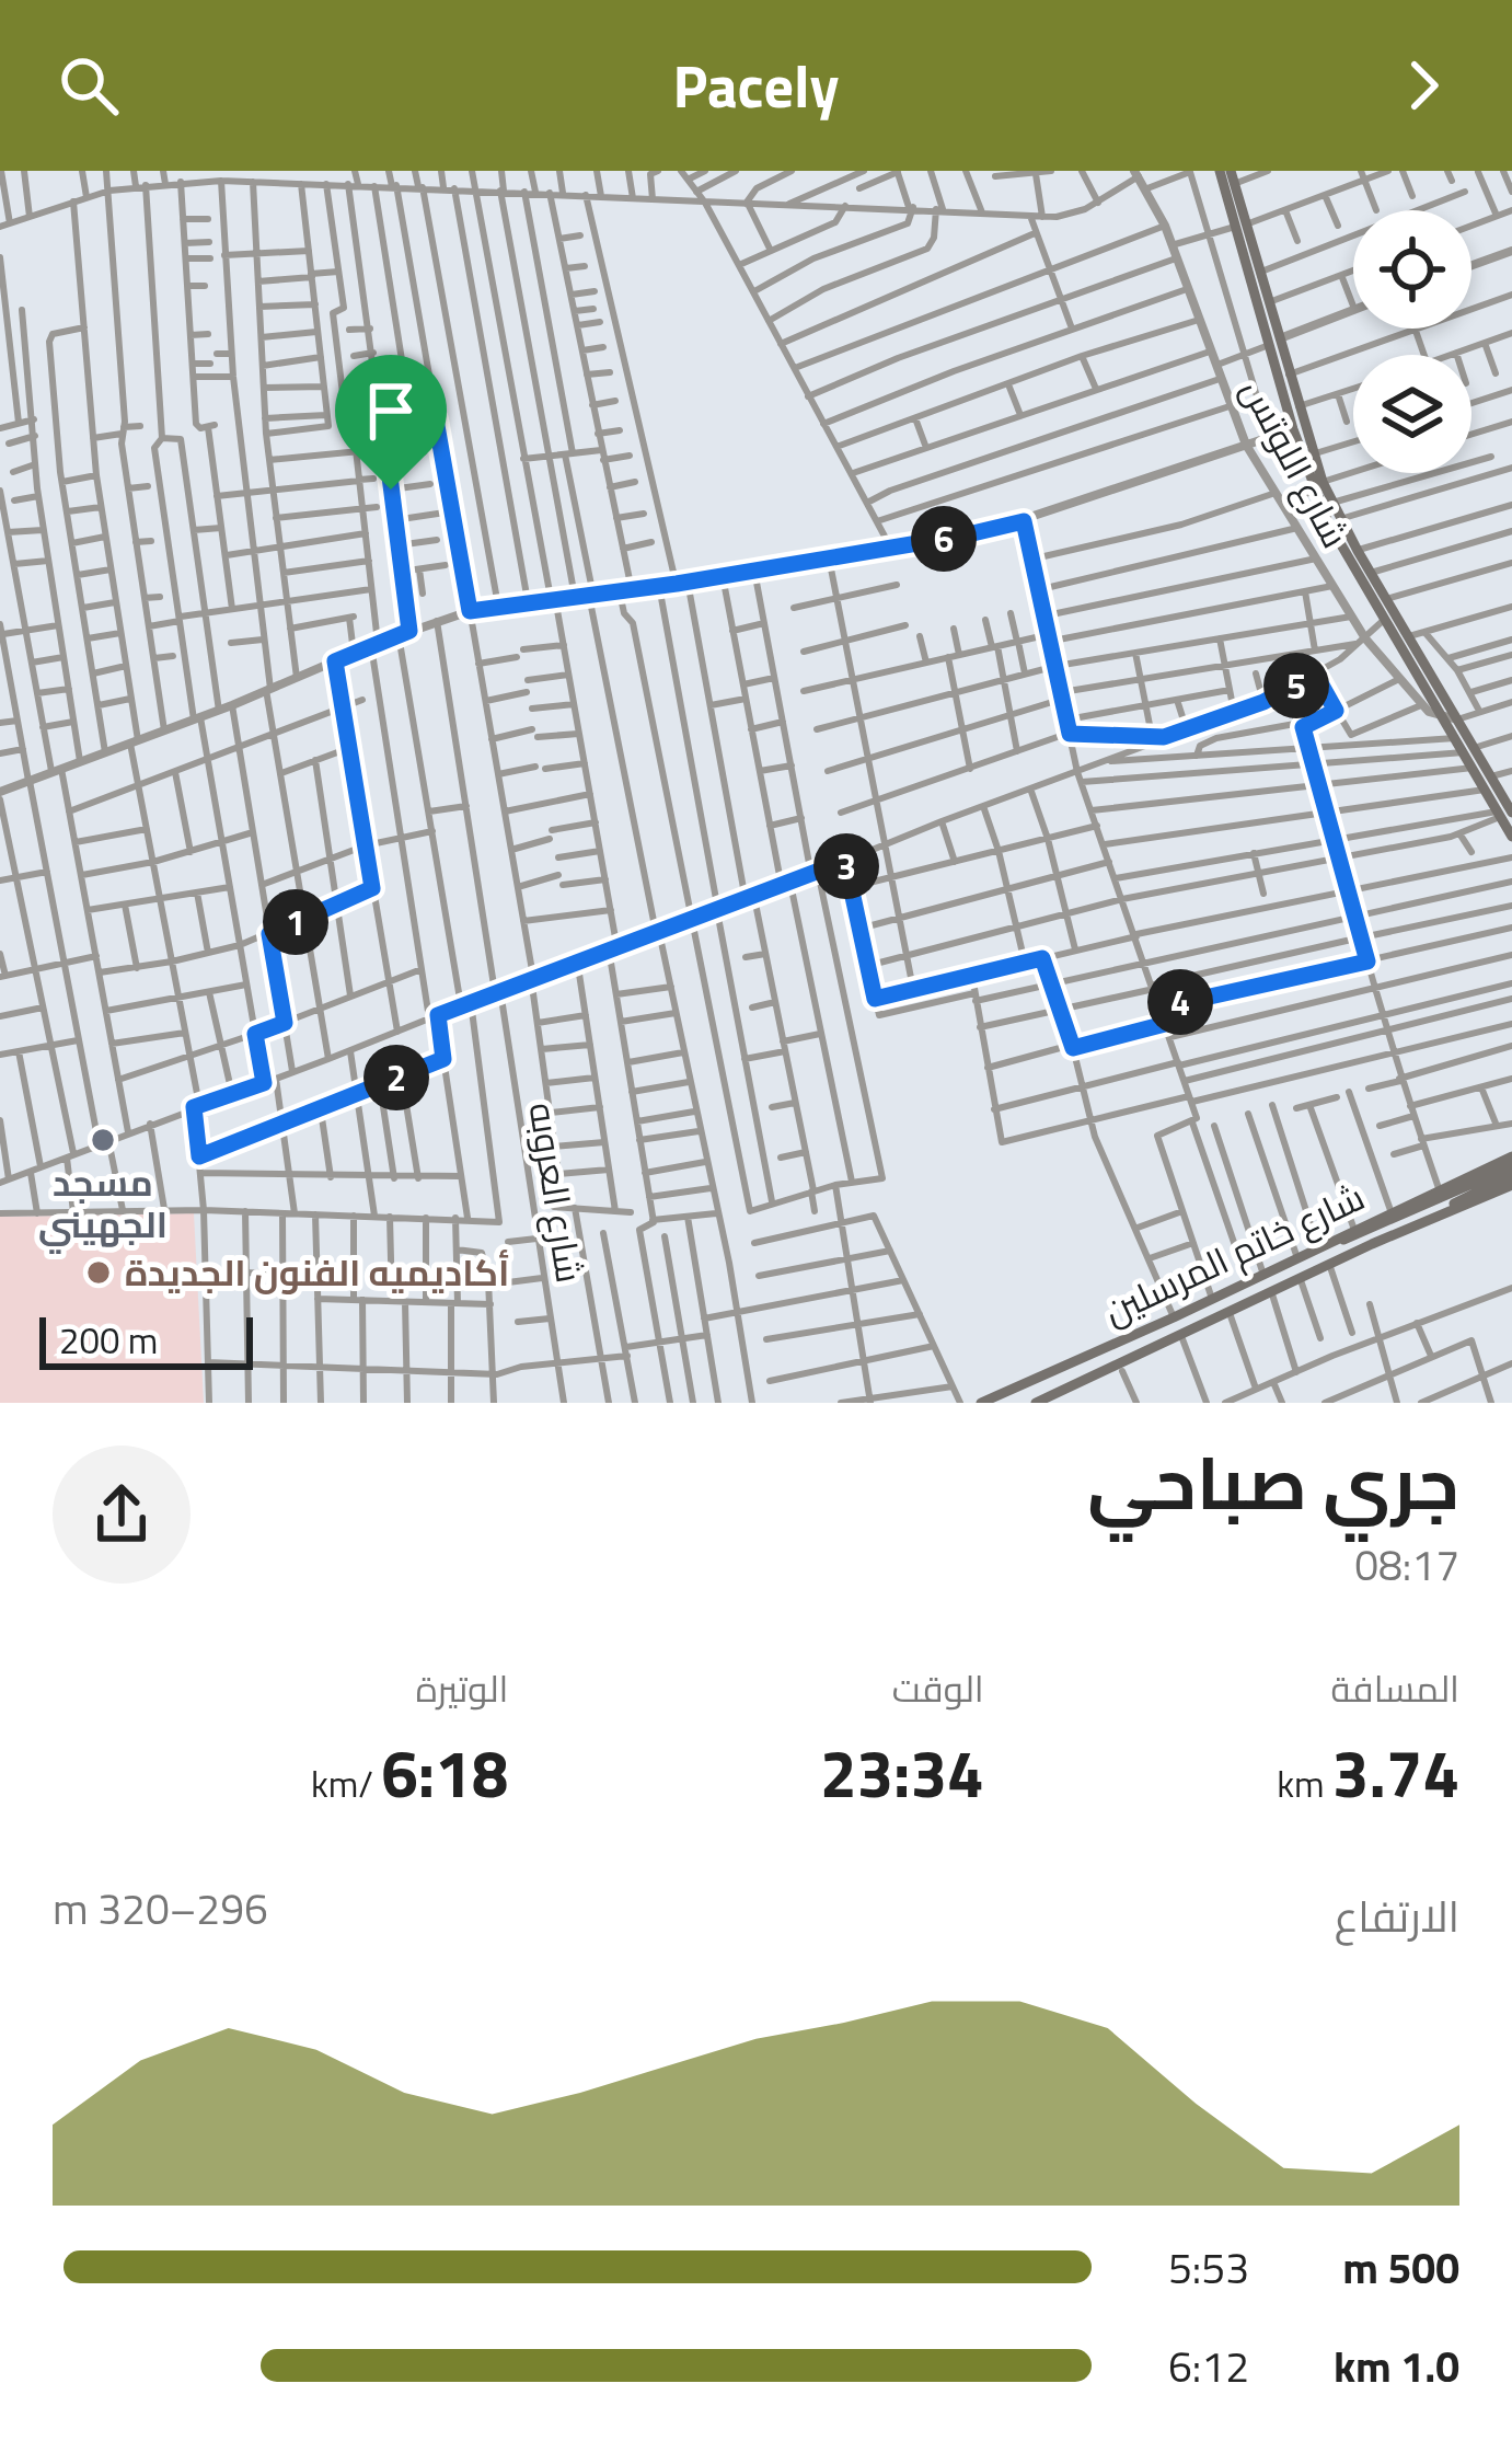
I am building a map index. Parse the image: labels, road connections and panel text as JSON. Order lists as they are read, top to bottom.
{
  "streets": {
    "main road": ["شارع خاتم المرسلين"],
    "street": ["شارع اللوتس", "شارع العروبه"]
  },
  "places": ["مسجد الجهيني", "أكاديميه الفنون الجديدة"],
  "scale_bar": "200 m",
  "page": {
    "header": "Pacely",
    "pins": [
      "6",
      "5",
      "3",
      "1",
      "4",
      "2"
    ],
    "scale": "200 m",
    "heading": ["جري صباحي", "08:17"],
    "stats": [
      ["المسافة", "3.74 km"],
      ["الوقت", "23:34"],
      ["الوتيرة", "6:18 /km"]
    ],
    "chart": ["الارتفاع", "296–320 m"],
    "list": [
      {
        "name": "500 m",
        "note": "5:53"
      },
      {
        "name": "1.0 km",
        "note": "6:12"
      }
    ]
  }
}
